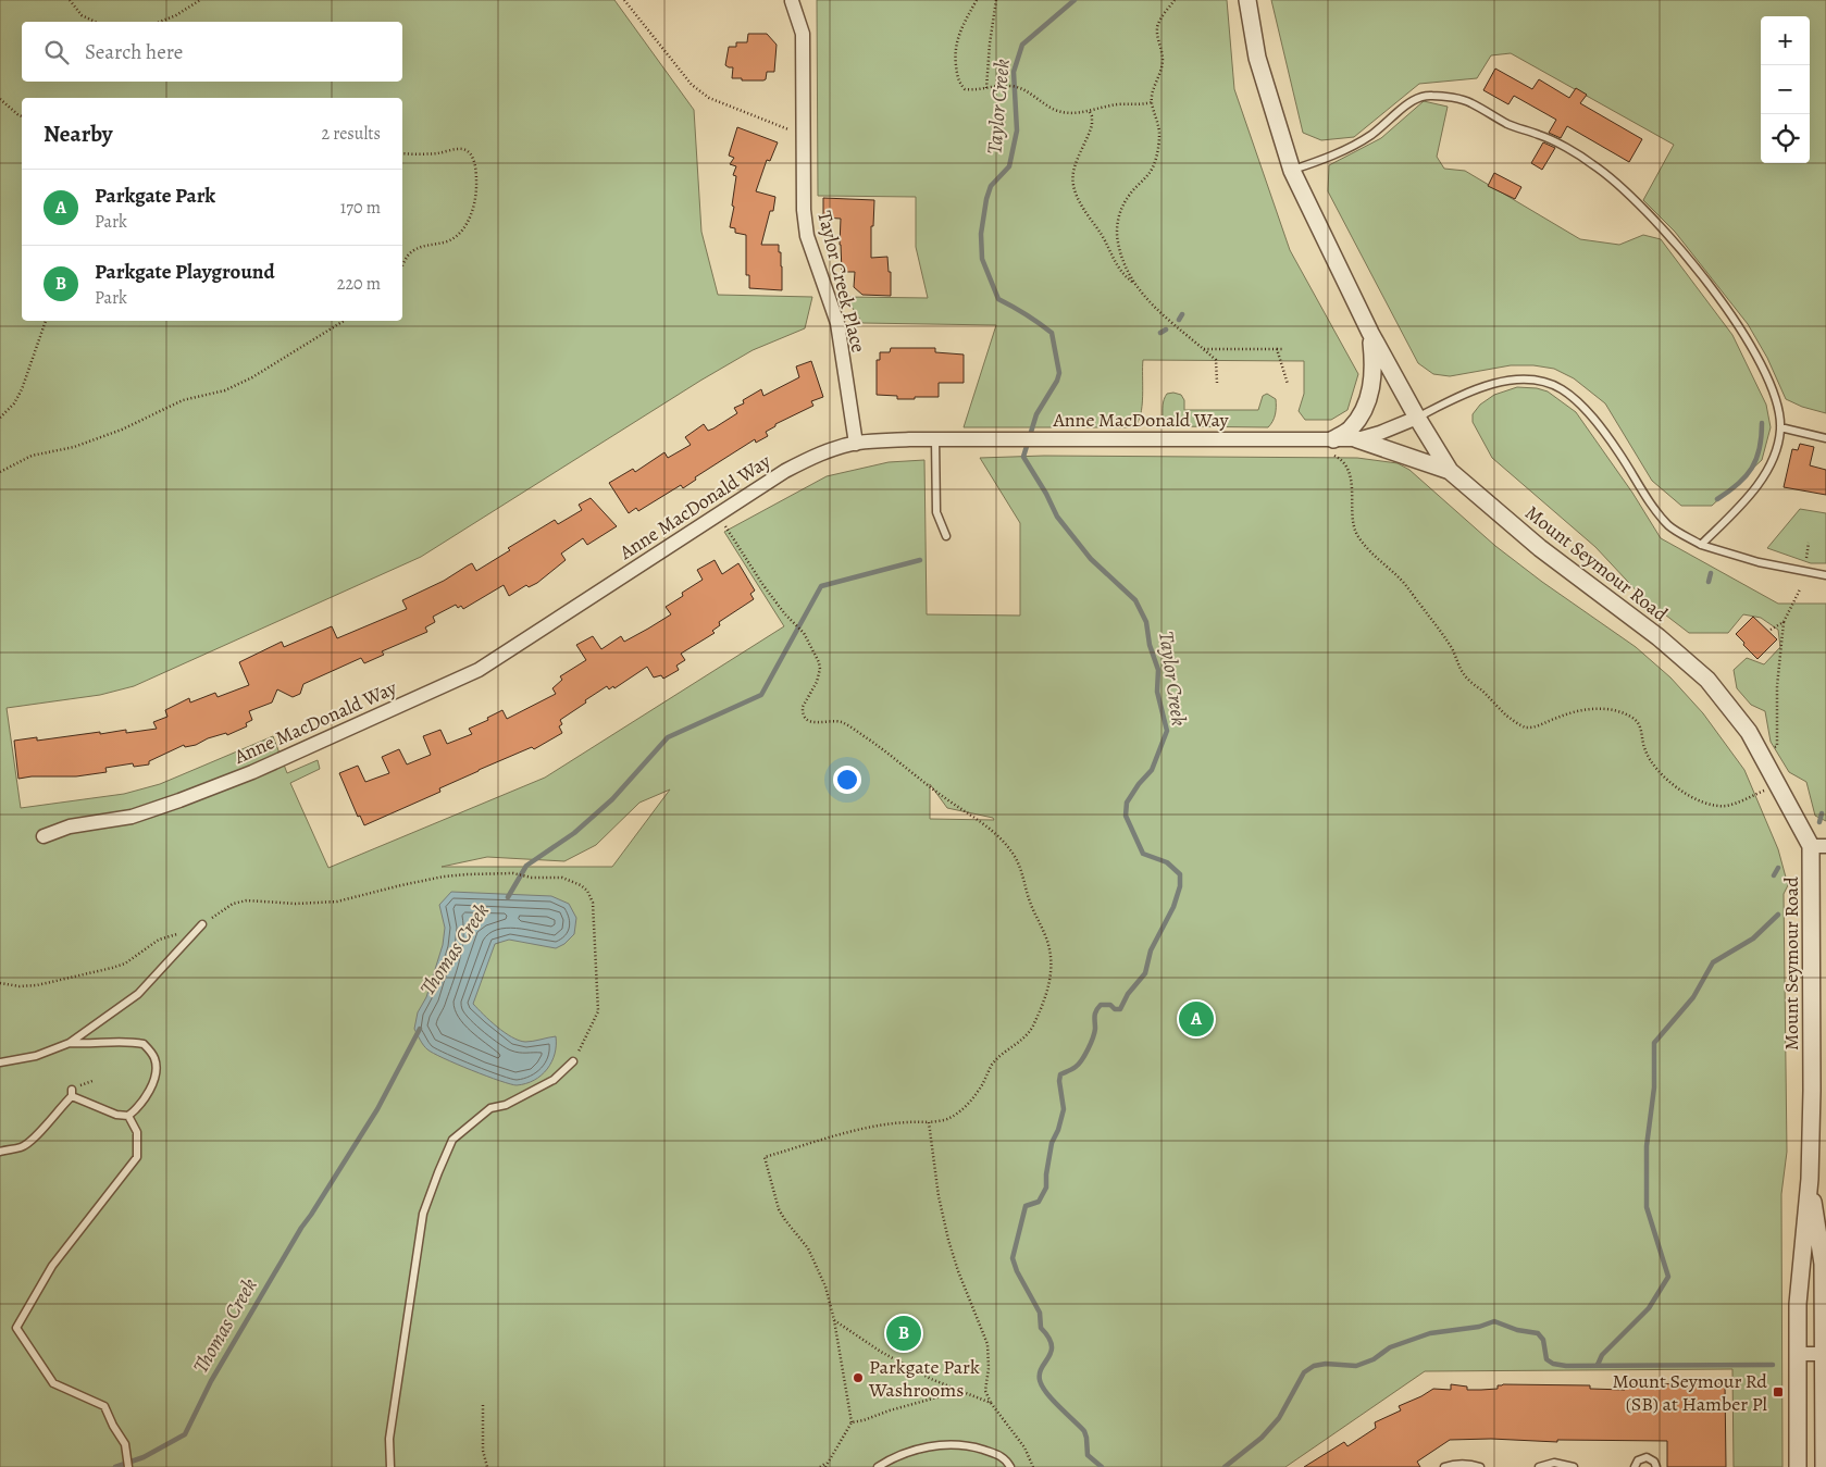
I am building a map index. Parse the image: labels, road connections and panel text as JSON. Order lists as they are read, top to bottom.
{
  "streets": {
    "street": ["Taylor Creek Place", "Anne MacDonald Way", "Mount Seymour Road"]
  },
  "crossings": [
    ["Taylor Creek Place", "Anne MacDonald Way"],
    ["Anne MacDonald Way", "Mount Seymour Road"]
  ],
  "water": ["Taylor Creek", "Thomas Creek"],
  "places": {
    "other": ["Parkgate Park Washrooms"],
    "transit": ["Mount Seymour Rd (SB) at Hamber Pl"]
  },
  "page": {
    "map_buttons": ["+", "−"],
    "search": "Search here",
    "heading": ["Nearby", "2 results"],
    "list": [
      {
        "mark": "A",
        "name": "Parkgate Park",
        "note": "Park",
        "value": "170 m"
      },
      {
        "mark": "B",
        "name": "Parkgate Playground",
        "note": "Park",
        "value": "220 m"
      }
    ],
    "pins": ["A", "B"]
  }
}
